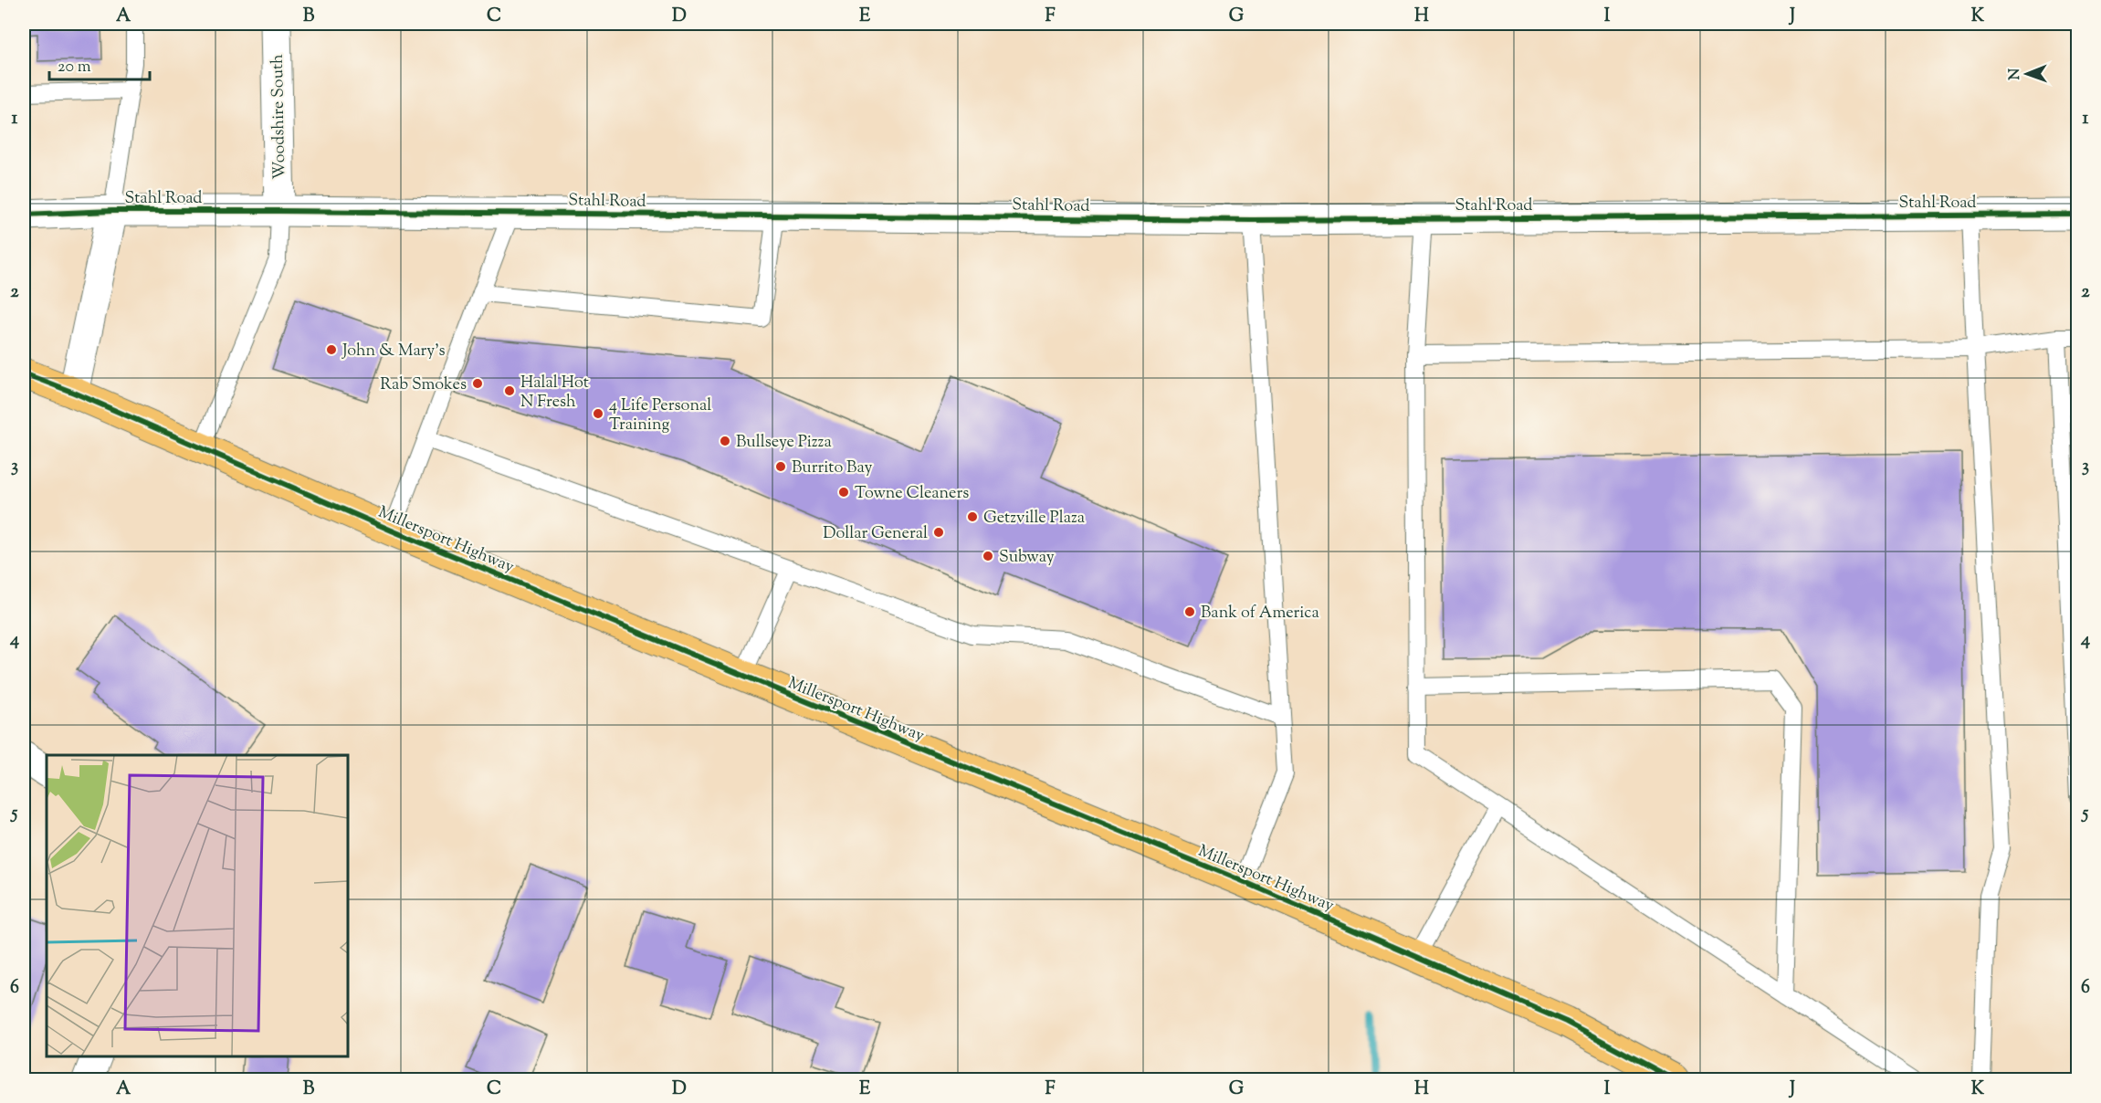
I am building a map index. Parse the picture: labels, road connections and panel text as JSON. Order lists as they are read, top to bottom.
{
  "streets": {
    "main road": ["Millersport Highway"],
    "street": ["Woodshire South", "Stahl Road"]
  },
  "crossings": [
    ["Woodshire South", "Stahl Road"]
  ],
  "places": [
    "John & Mary's",
    "Rab Smokes",
    "Halal Hot N Fresh",
    "4 Life Personal Training",
    "Bullseye Pizza",
    "Burrito Bay",
    "Towne Cleaners",
    "Getzville Plaza",
    "Dollar General",
    "Subway",
    "Bank of America"
  ],
  "scale_bar": "20 m",
  "north": "left",
  "grid": {
    "columns": [
      "A",
      "B",
      "C",
      "D",
      "E",
      "F",
      "G",
      "H",
      "I",
      "J",
      "K"
    ],
    "rows": [
      "1",
      "2",
      "3",
      "4",
      "5",
      "6"
    ]
  }
}
